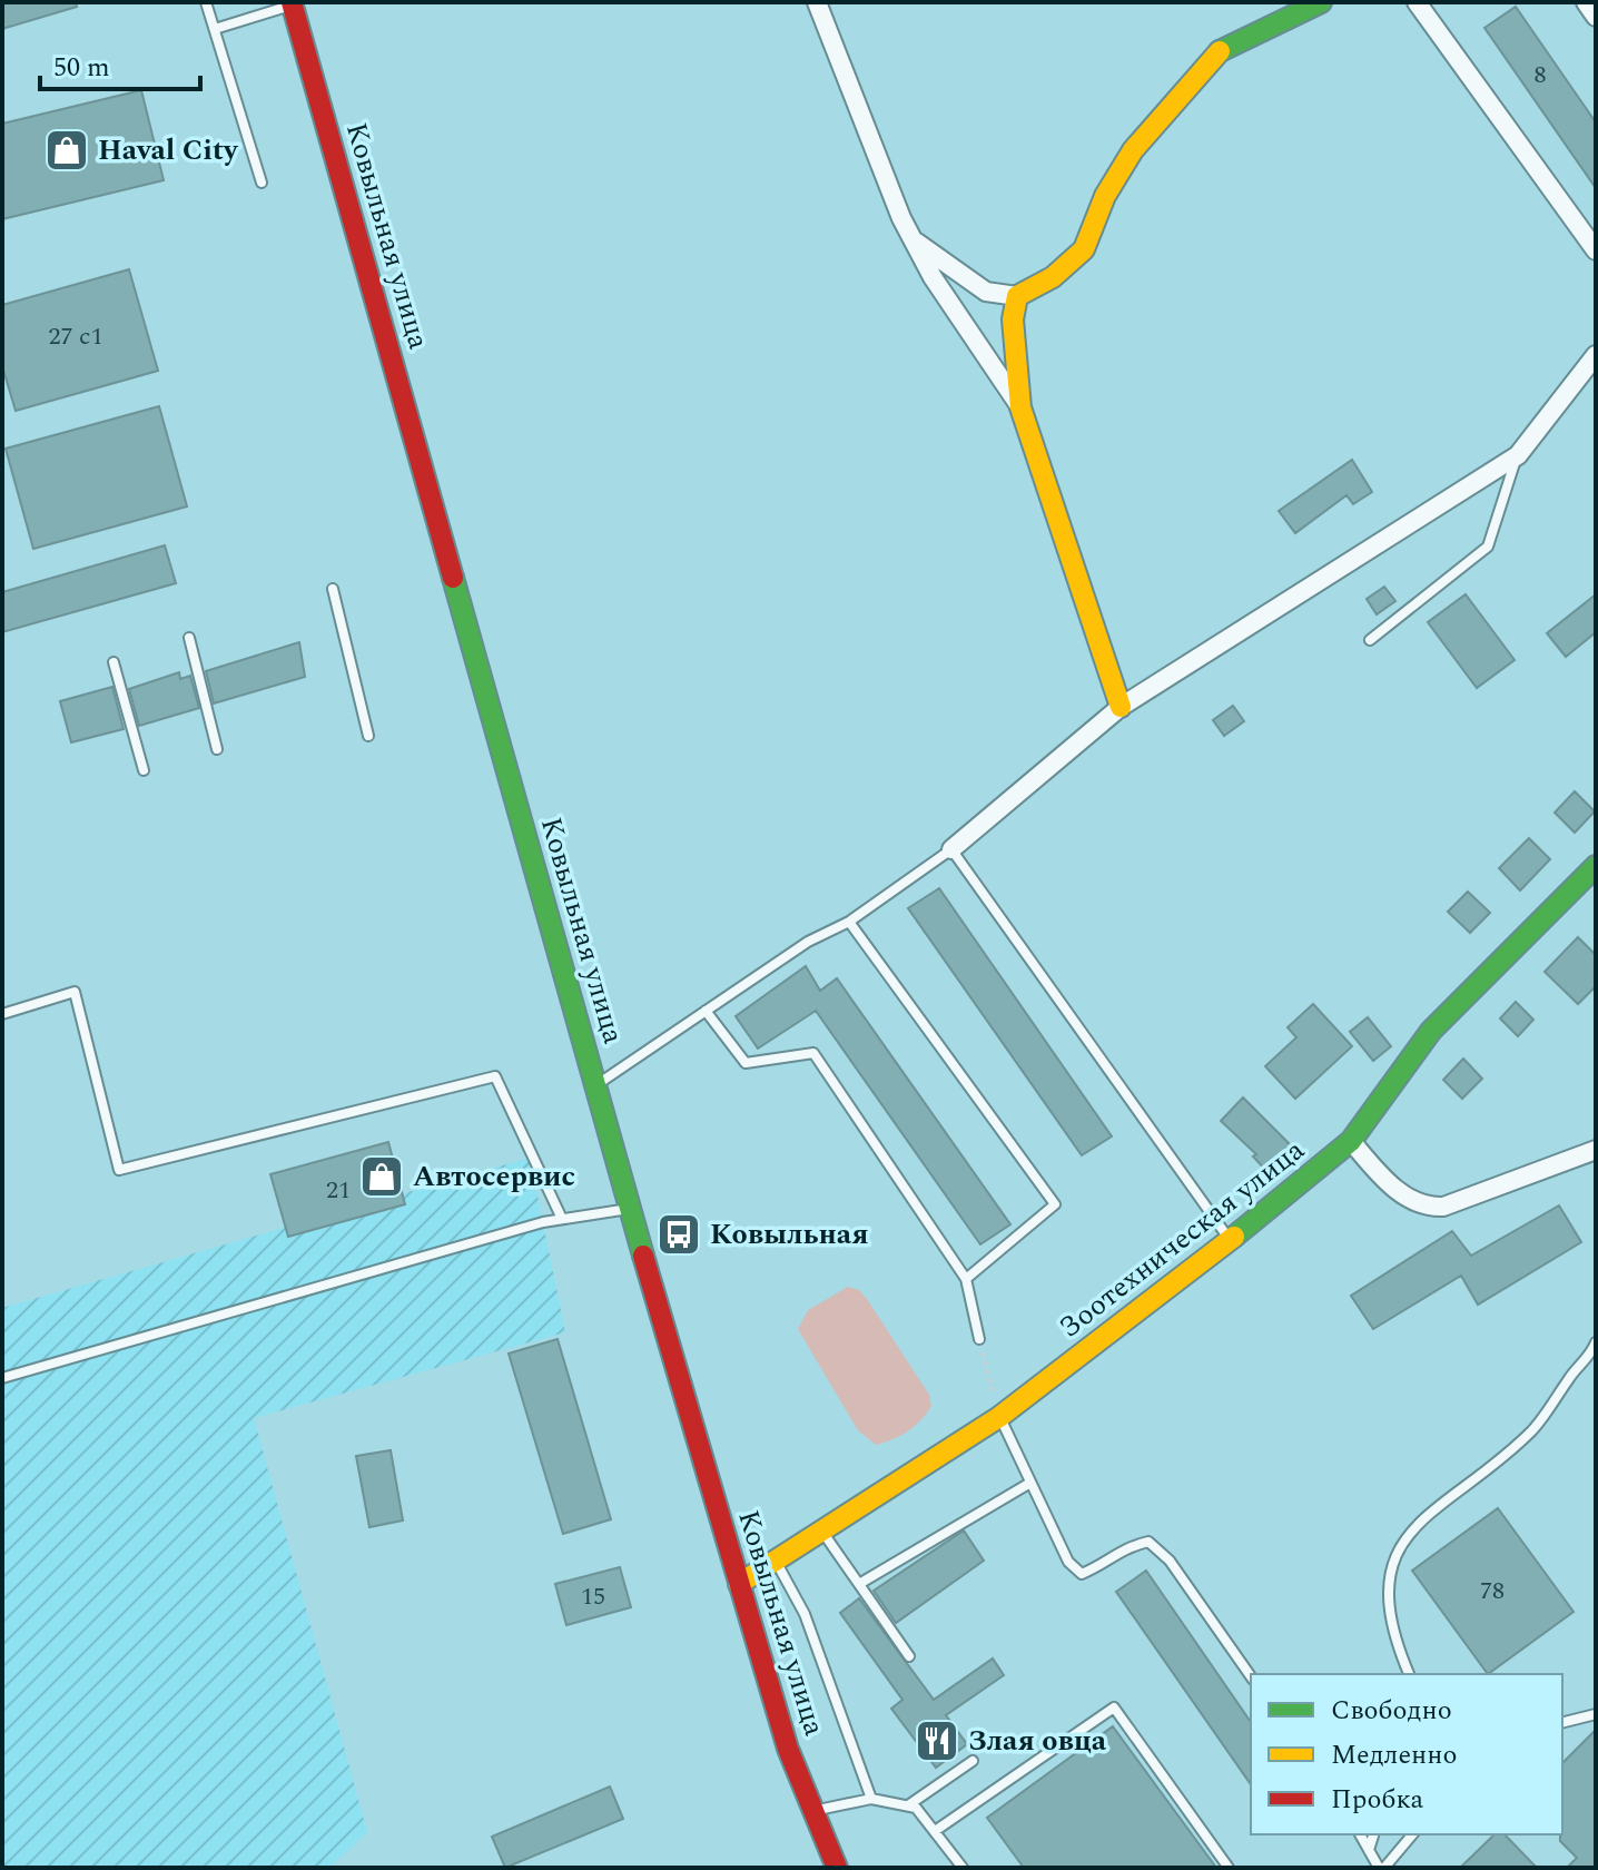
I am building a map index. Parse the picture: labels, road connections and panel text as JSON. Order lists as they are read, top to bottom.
{
  "streets": {
    "street": ["Ковыльная улица", "Зоотехническая улица"]
  },
  "crossings": [
    ["Ковыльная улица", "Зоотехническая улица"]
  ],
  "places": {
    "shop": ["Haval Сity", "Автосервис"],
    "bus stop": ["Ковыльная"],
    "restaurant": ["Злая овца"]
  },
  "house_numbers": [
    "8",
    "27 с1",
    "21",
    "78",
    "15"
  ],
  "legend": ["Свободно", "Медленно", "Пробка"],
  "scale_bar": "50 m"
}
